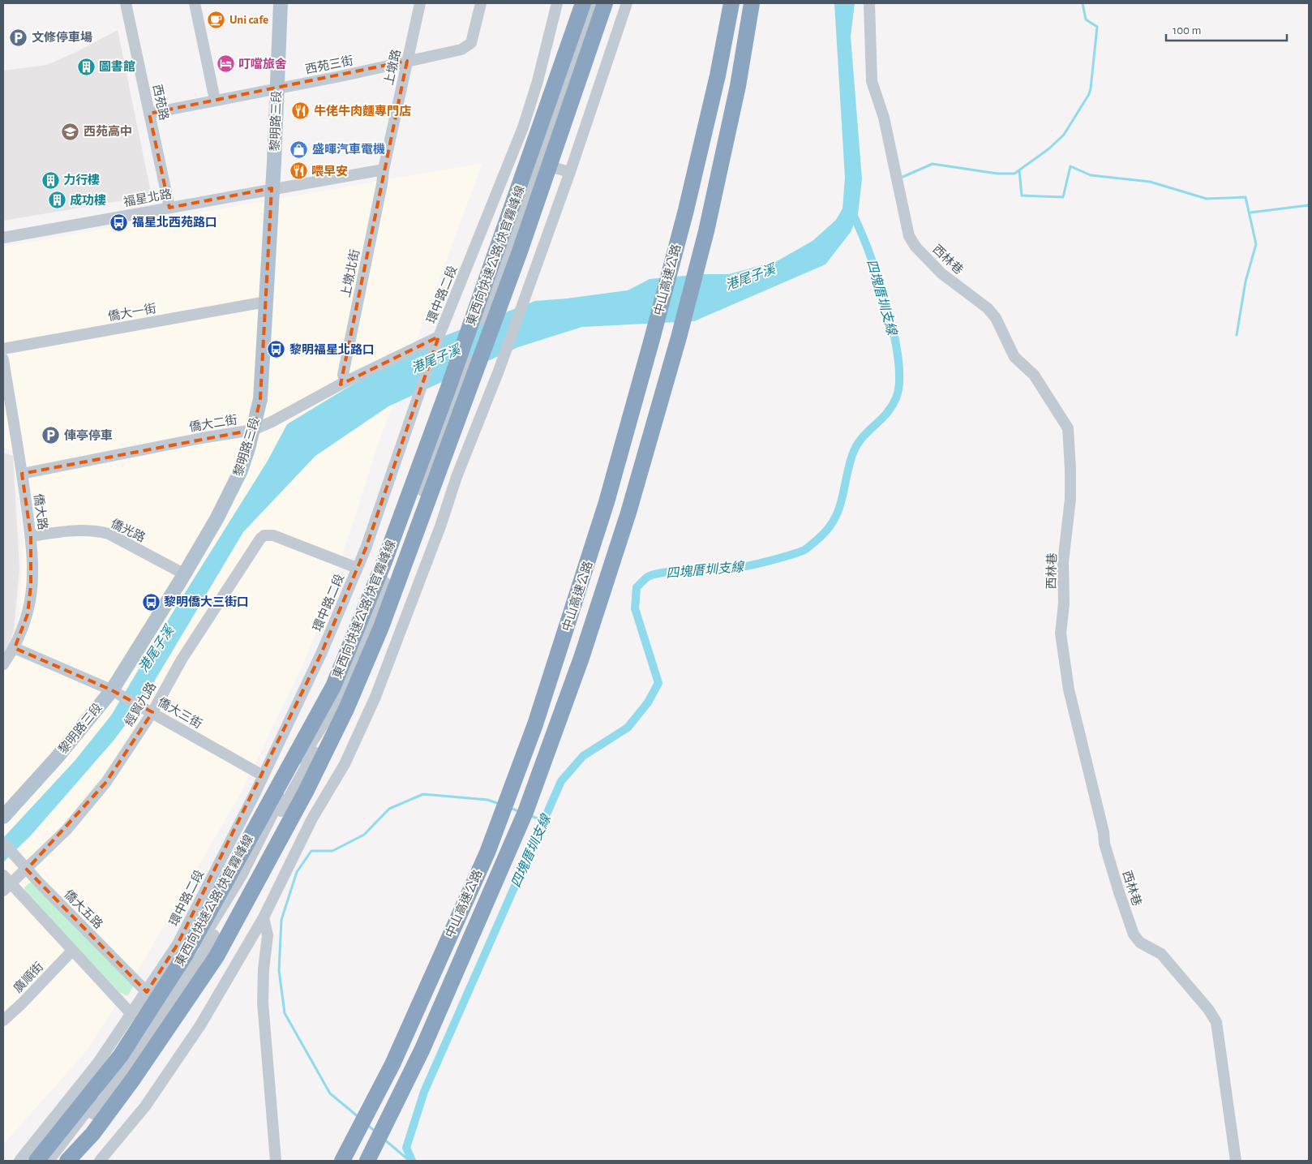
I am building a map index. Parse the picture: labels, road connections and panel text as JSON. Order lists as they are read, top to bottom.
{
  "streets": {
    "highway": ["東西向快速公路 快官霧峰線", "中山高速公路"],
    "main road": ["黎明路三段"],
    "street": [
      "西苑三街",
      "上墩路",
      "西苑路",
      "福星北路",
      "西林巷",
      "上墩北街",
      "環中路二段",
      "僑大一街",
      "僑大二街",
      "僑大路",
      "僑光路",
      "經貿九路",
      "僑大三街",
      "僑大五路",
      "廣順街"
    ]
  },
  "crossings": [
    ["西苑三街", "上墩路"],
    ["西苑三街", "西苑路"],
    ["西苑三街", "黎明路三段"],
    ["上墩路", "上墩北街"],
    ["西苑路", "福星北路"],
    ["黎明路三段", "福星北路"],
    ["黎明路三段", "僑大一街"],
    ["黎明路三段", "僑大二街"],
    ["黎明路三段", "僑光路"],
    ["黎明路三段", "僑大三街"],
    ["上墩北街", "僑大二街"],
    ["環中路二段", "僑大二街"],
    ["環中路二段", "經貿九路"],
    ["環中路二段", "僑大三街"],
    ["環中路二段", "僑大五路"],
    ["僑大二街", "僑大路"],
    ["僑大路", "僑光路"],
    ["僑大路", "僑大三街"],
    ["經貿九路", "僑大三街"],
    ["經貿九路", "僑大五路"]
  ],
  "water": ["港尾子溪", "四塊厝圳支線"],
  "places": {
    "cafe": ["Uni cafe"],
    "parking": ["文修停車場", "俥亭停車"],
    "hotel": ["叮噹旅舍"],
    "building": ["圖書館", "力行樓", "成功樓"],
    "restaurant": ["牛佬牛肉麵專門店", "喂早安"],
    "school or university": ["西苑高中"],
    "shop": ["盛暉汽車電機"],
    "bus stop": ["福星北西苑路口", "黎明福星北路口", "黎明僑大三街口"]
  },
  "scale_bar": "100 m"
}
